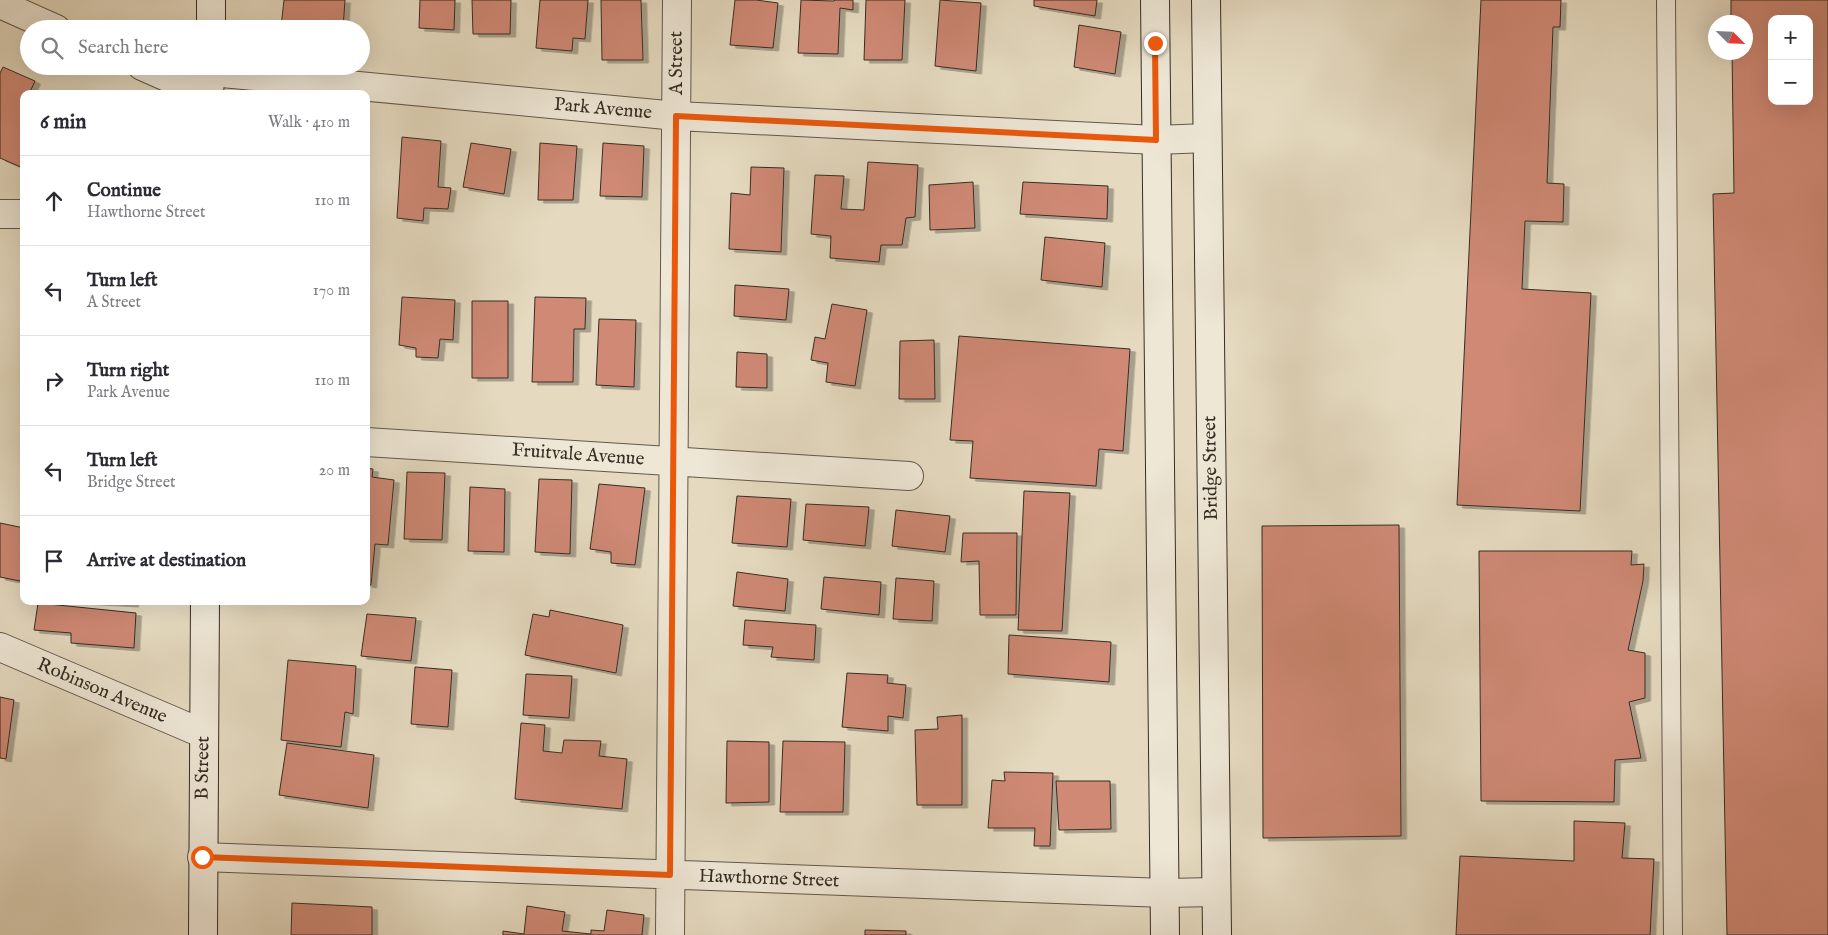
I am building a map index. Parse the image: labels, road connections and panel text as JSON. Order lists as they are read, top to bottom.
{
  "streets": {
    "street": [
      "A Street",
      "Park Avenue",
      "Fruitvale Avenue",
      "Bridge Street",
      "Robinson Avenue",
      "B Street",
      "Hawthorne Street"
    ]
  },
  "crossings": [
    ["A Street", "Park Avenue"],
    ["A Street", "Fruitvale Avenue"],
    ["A Street", "Hawthorne Street"],
    ["Park Avenue", "Bridge Street"],
    ["Bridge Street", "Hawthorne Street"],
    ["Robinson Avenue", "B Street"],
    ["B Street", "Hawthorne Street"]
  ],
  "north": "bottom right",
  "page": {
    "map_buttons": ["+", "−"],
    "search": "Search here",
    "heading": ["6 min", "Walk · 410 m"],
    "list": [
      ["Continue", "Hawthorne Street", "110 m"],
      ["Turn left", "A Street", "170 m"],
      ["Turn right", "Park Avenue", "110 m"],
      ["Turn left", "Bridge Street", "20 m"],
      "Arrive at destination"
    ]
  }
}
